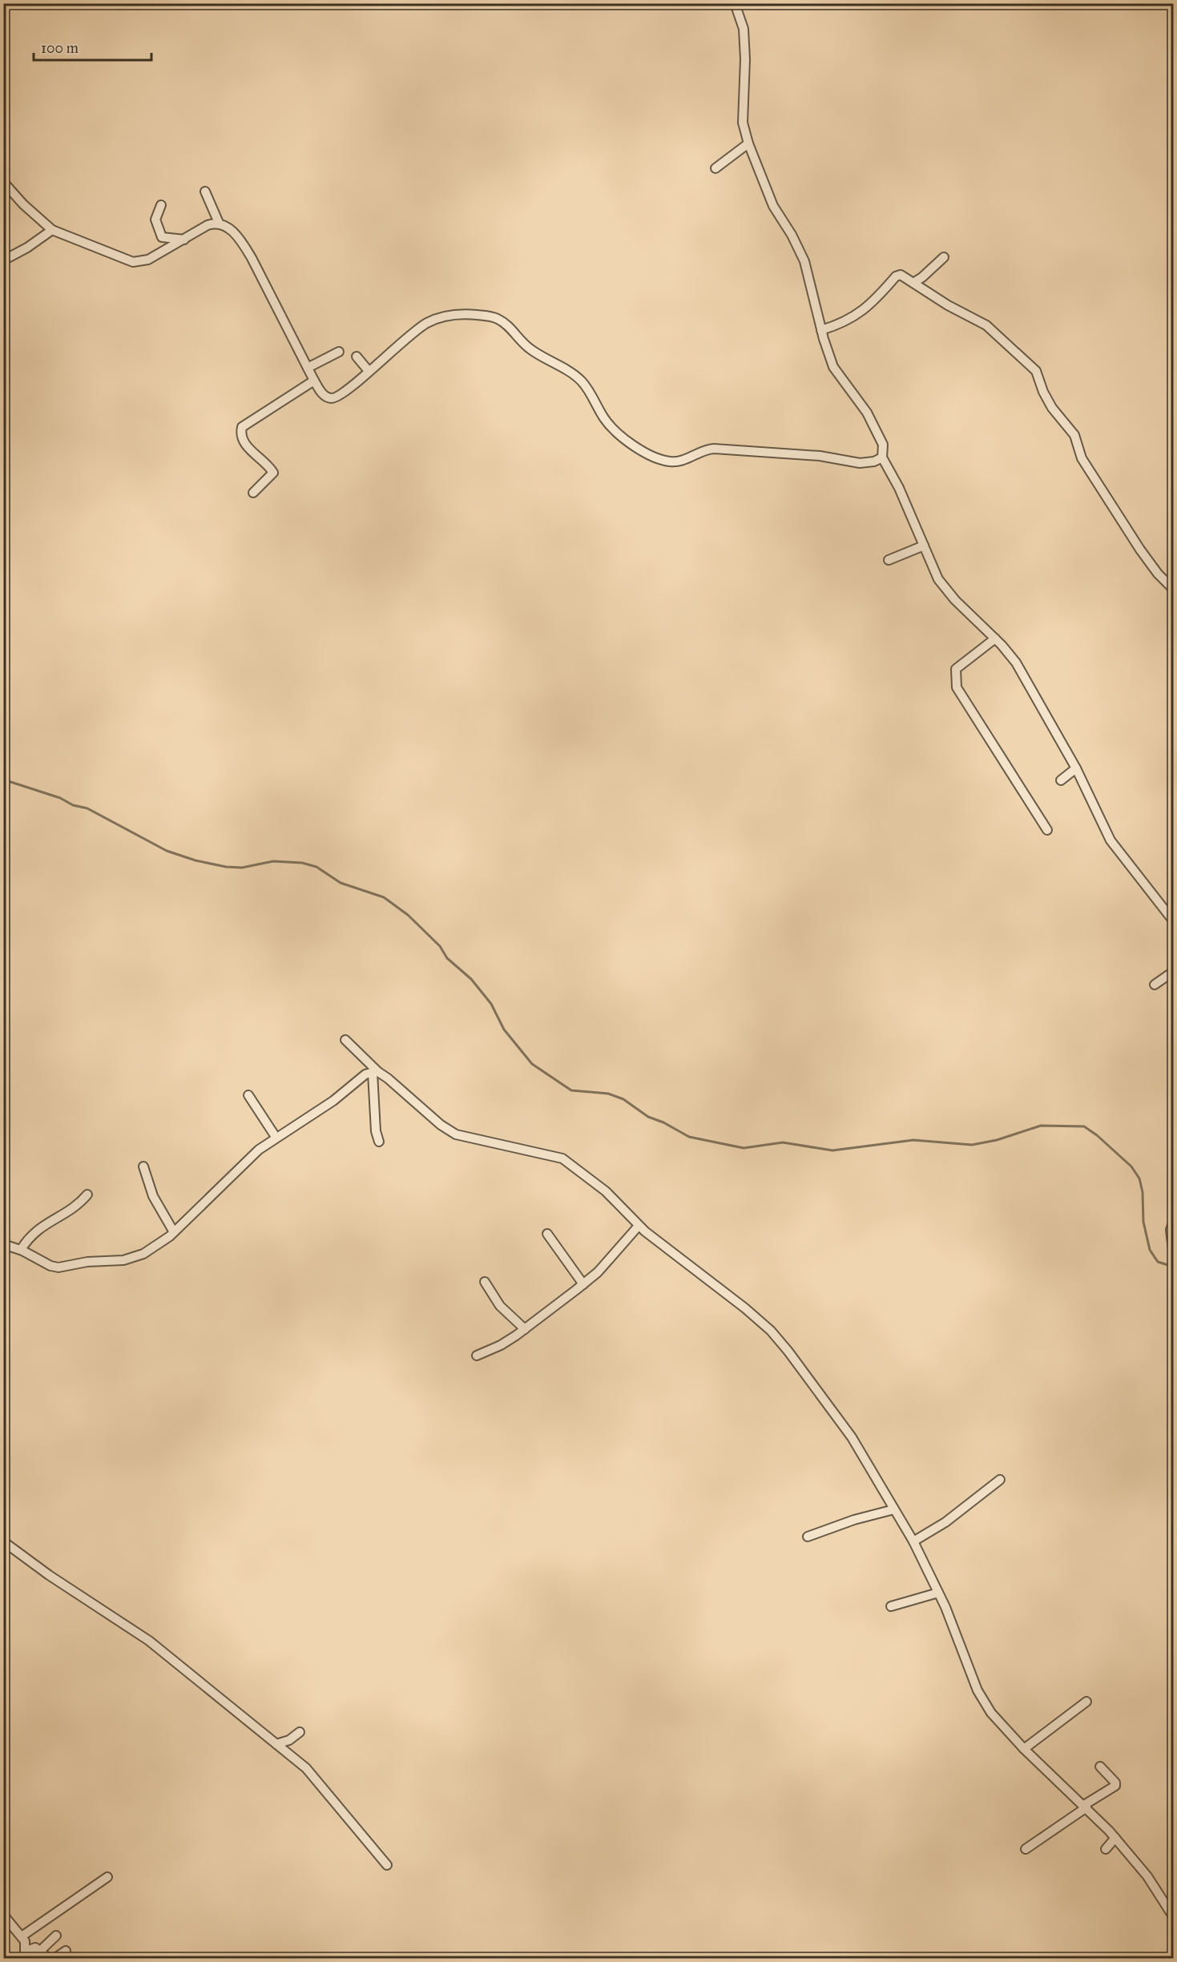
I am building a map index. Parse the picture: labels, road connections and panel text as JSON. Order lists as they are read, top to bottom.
{
  "scale_bar": "100 m"
}
